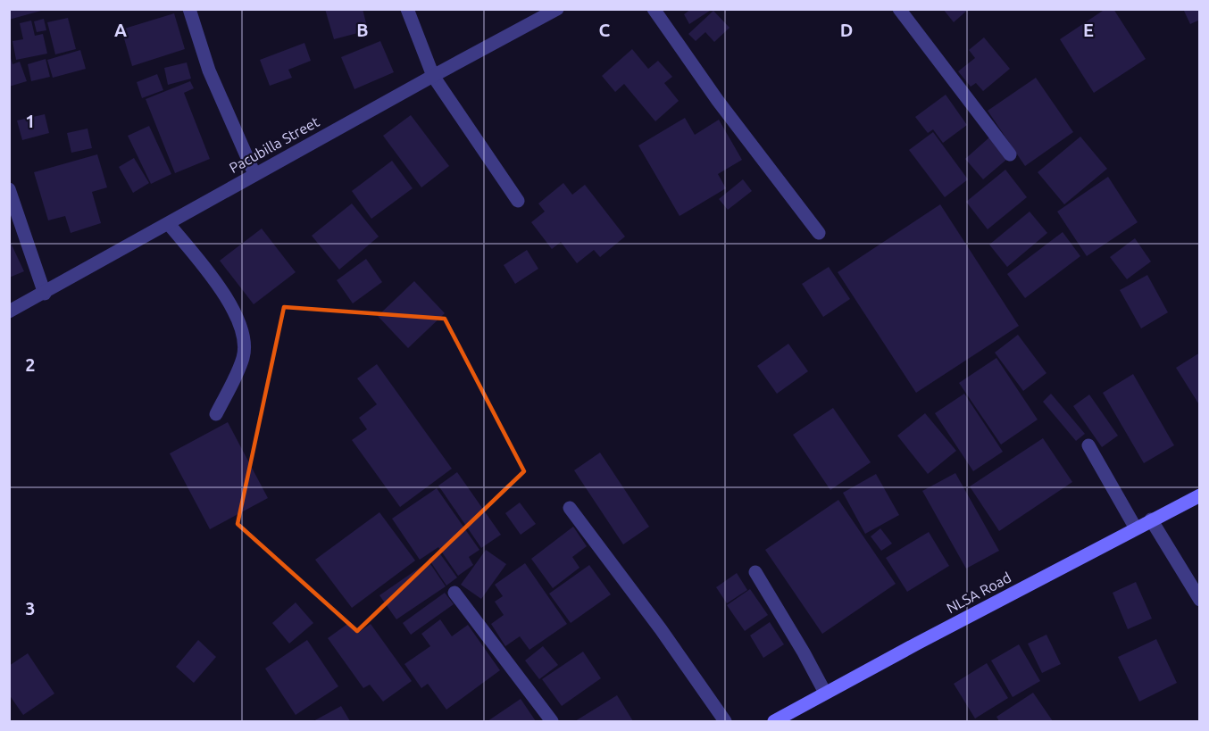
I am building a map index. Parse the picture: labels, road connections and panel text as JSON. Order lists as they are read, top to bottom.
{
  "streets": {
    "main road": ["NLSA Road"],
    "street": ["Pacubilla Street"]
  },
  "grid": {
    "columns": [
      "A",
      "B",
      "C",
      "D",
      "E"
    ],
    "rows": ["1", "2", "3"]
  }
}
